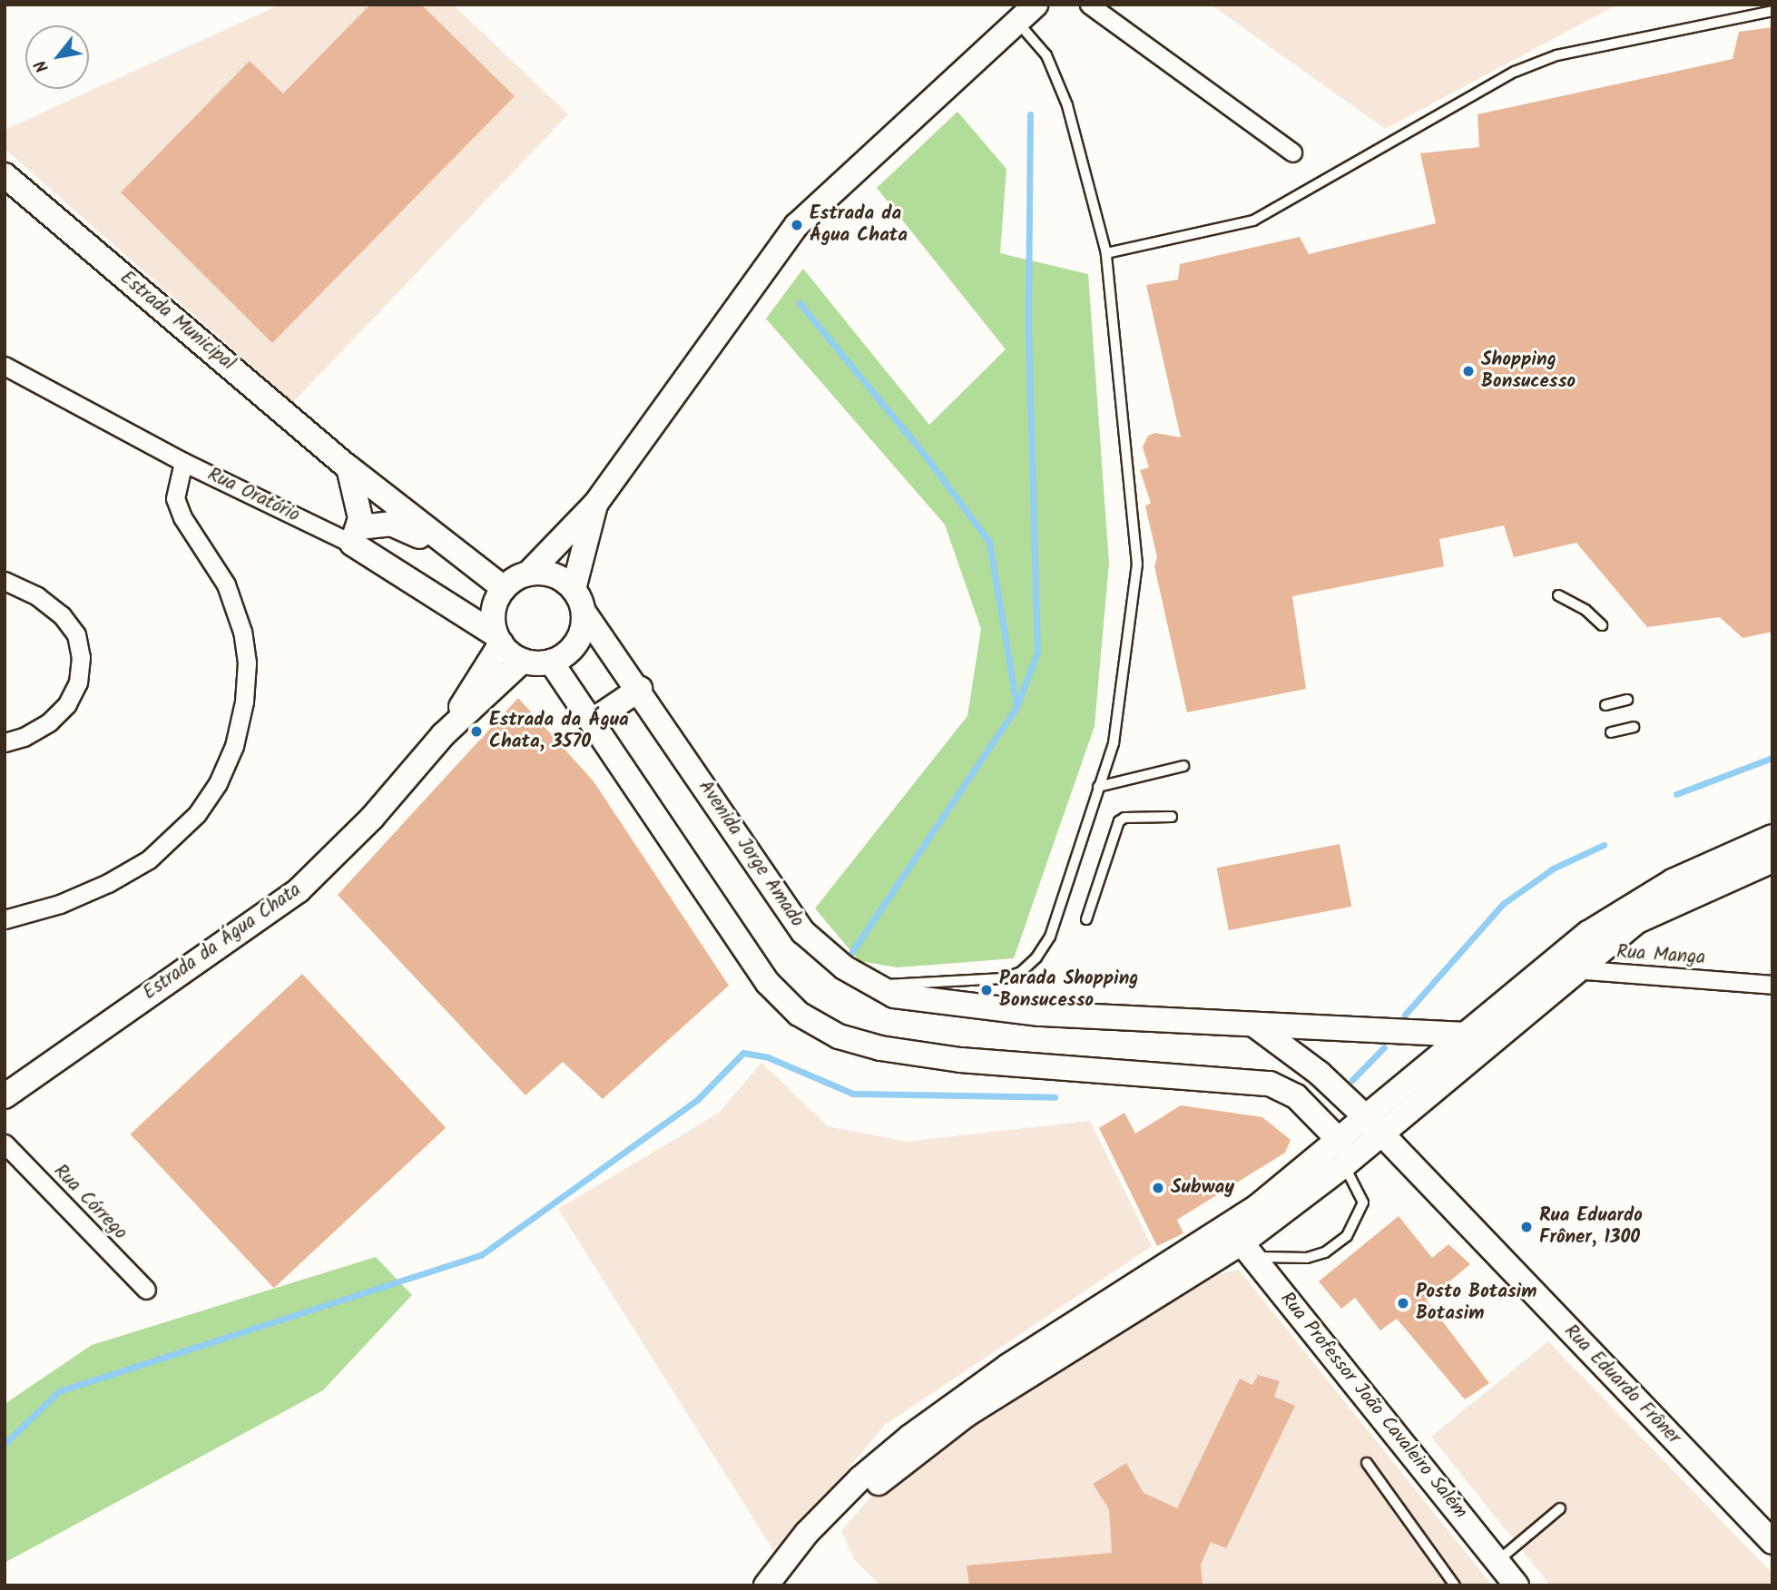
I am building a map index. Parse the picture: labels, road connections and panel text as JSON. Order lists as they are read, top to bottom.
{
  "streets": {
    "street": [
      "Estrada Municipal",
      "Rua Oratório",
      "Avenida Jorge Amado",
      "Estrada da Água Chata",
      "Rua Manga",
      "Rua Córrego",
      "Rua Eduardo Frôner",
      "Rua Professor João Cavaleiro Salém"
    ]
  },
  "crossings": [
    ["Estrada Municipal", "Rua Oratório"],
    ["Estrada Municipal", "Avenida Jorge Amado"],
    ["Estrada Municipal", "Estrada da Água Chata"],
    ["Rua Oratório", "Avenida Jorge Amado"],
    ["Rua Oratório", "Estrada da Água Chata"],
    ["Avenida Jorge Amado", "Estrada da Água Chata"]
  ],
  "places": [
    "Estrada da Água Chata",
    "Shopping Bonsucesso",
    "Estrada da Água Chata, 3570",
    "Parada Shopping Bonsucesso",
    "Subway",
    "Rua Eduardo Frôner, 1300",
    "Posto Botasim Botasim"
  ],
  "north": "bottom left"
}
